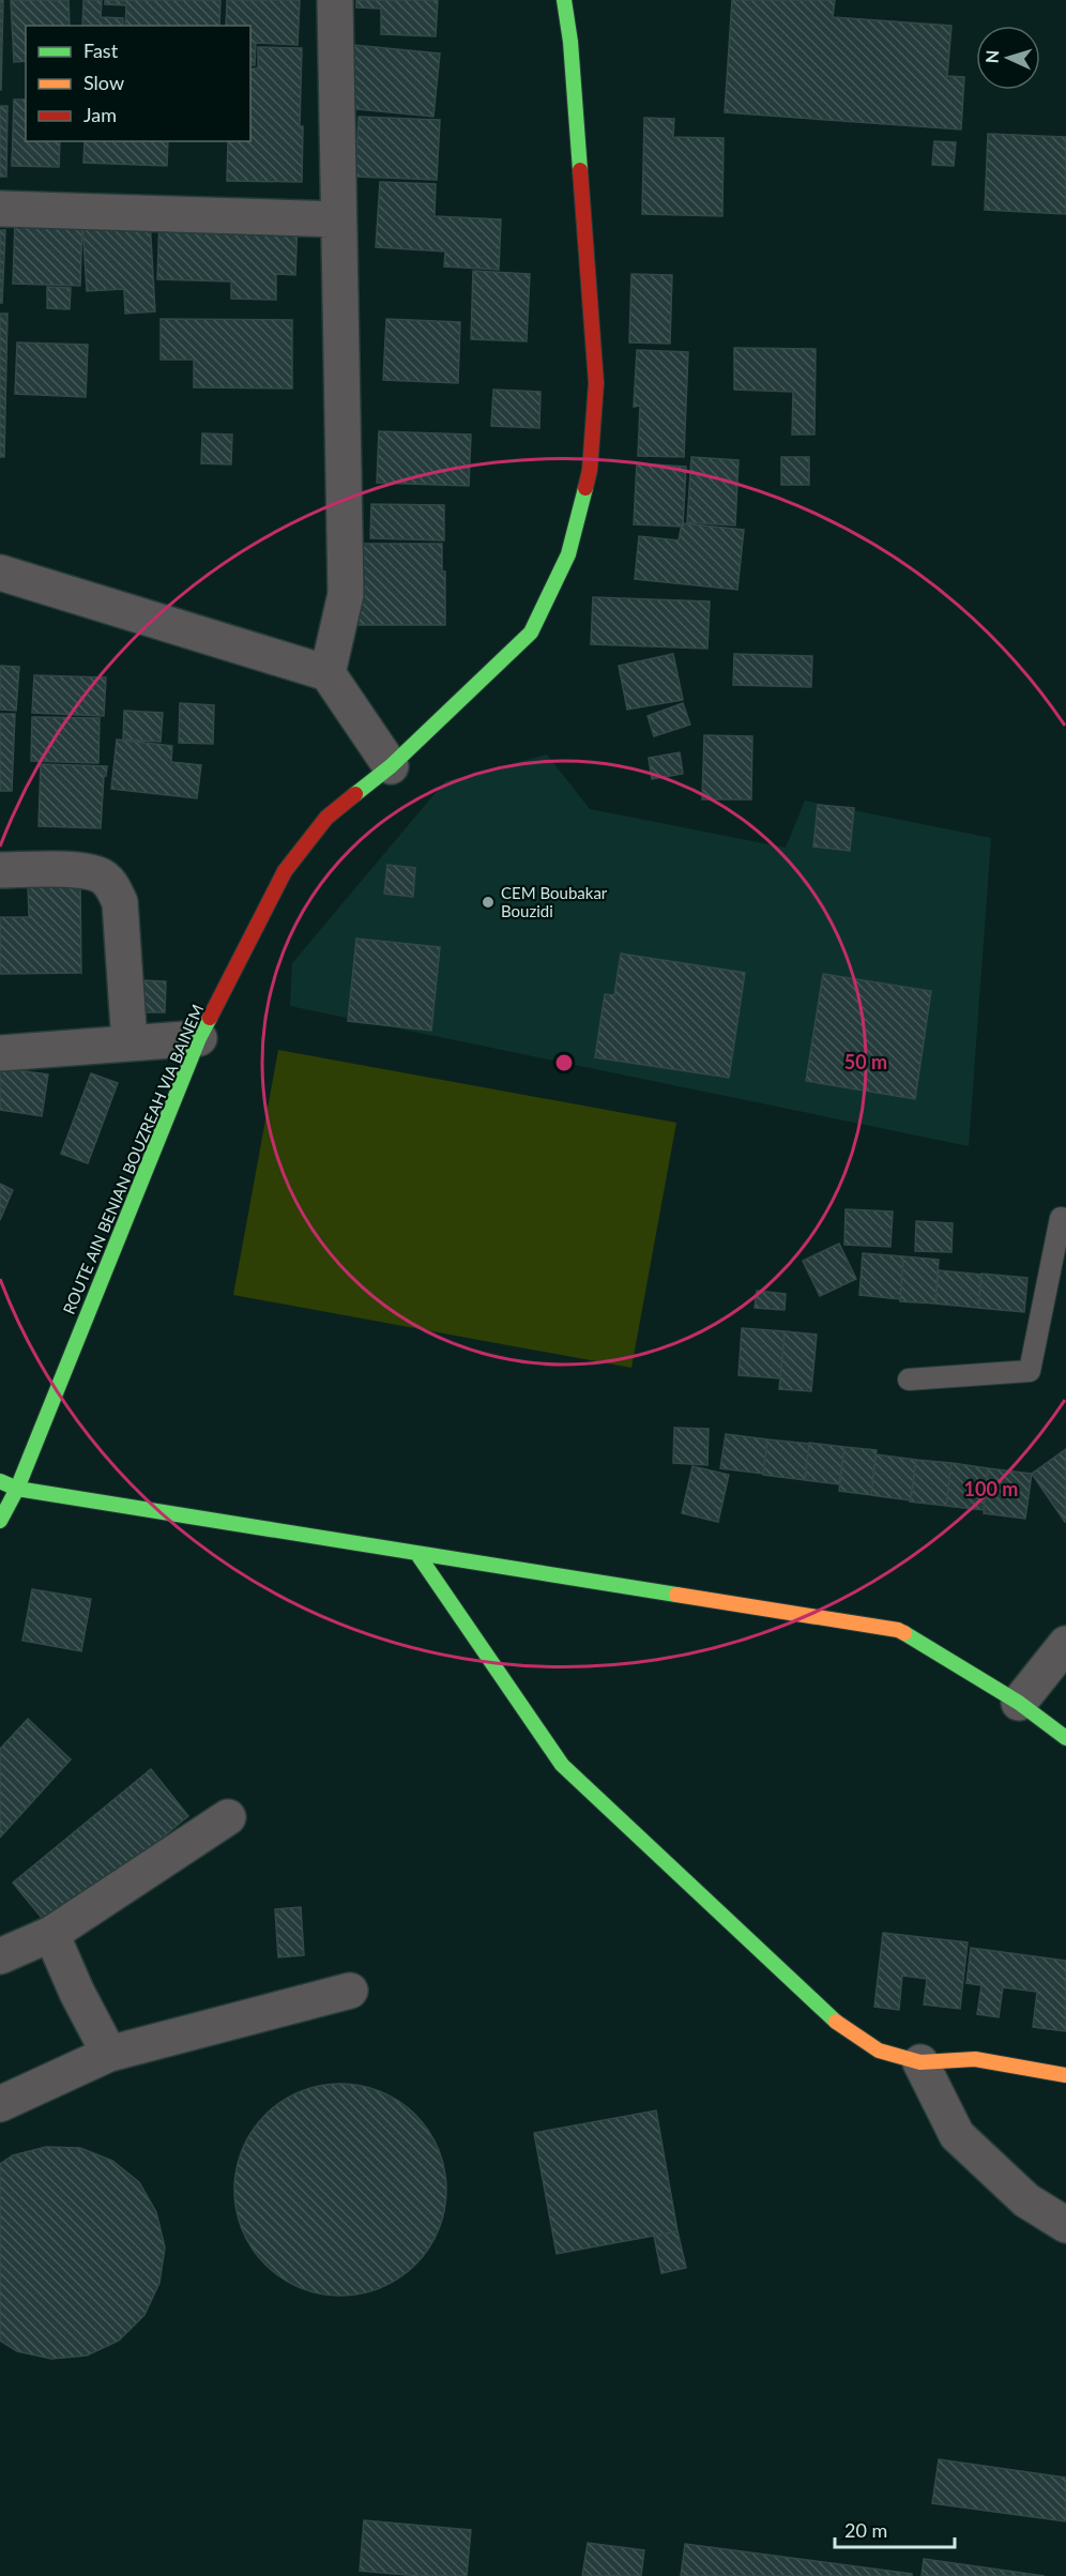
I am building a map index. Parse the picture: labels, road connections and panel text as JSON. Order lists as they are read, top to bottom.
{
  "streets": {
    "street": ["ROUTE AIN BENIAN BOUZREAH VIA BAINEM"]
  },
  "places": ["CEM Boubakar Bouzidi"],
  "legend": ["Fast", "Slow", "Jam"],
  "scale_bar": "20 m",
  "north": "left",
  "rings": ["50 m", "100 m"]
}
